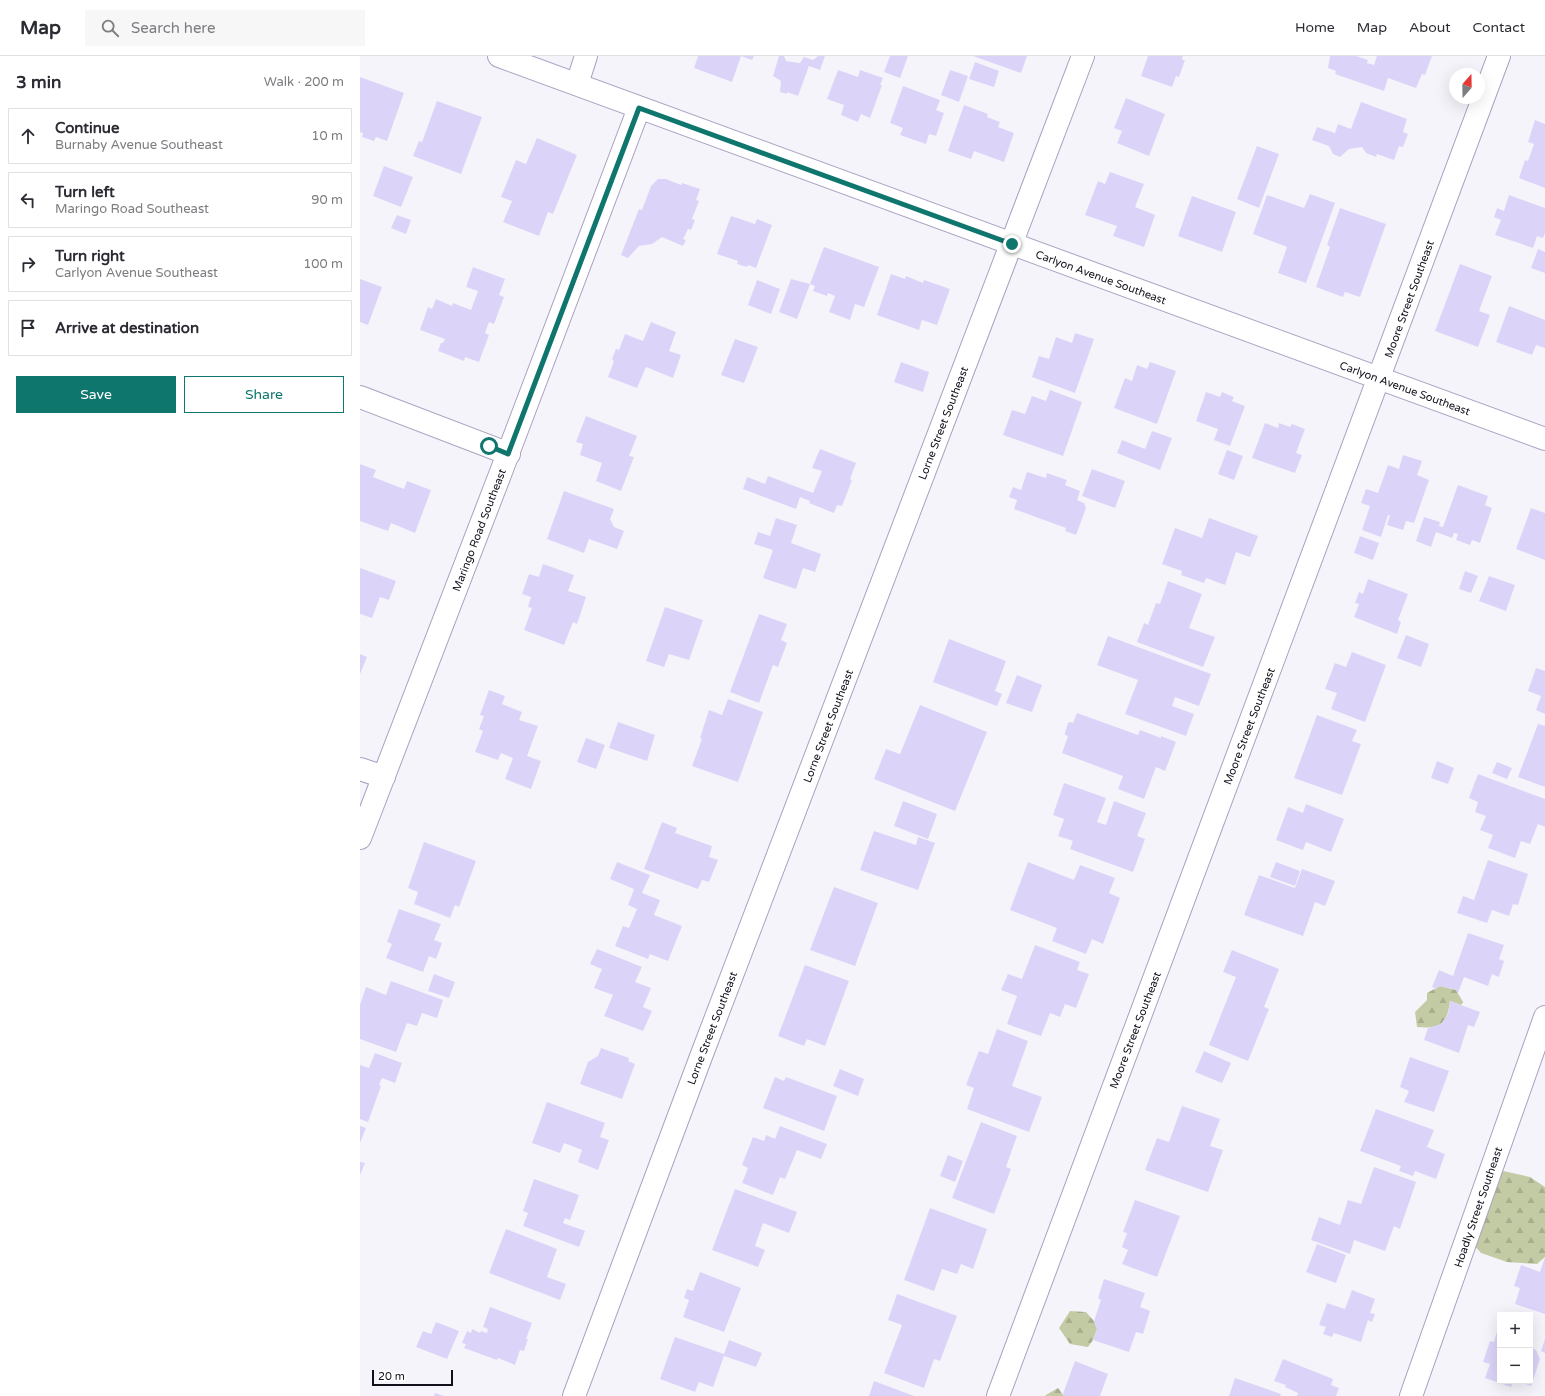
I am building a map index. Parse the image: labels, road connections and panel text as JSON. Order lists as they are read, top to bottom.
{
  "streets": {
    "street": [
      "Carlyon Avenue Southeast",
      "Moore Street Southeast",
      "Lorne Street Southeast",
      "Maringo Road Southeast",
      "Hoadly Street Southeast"
    ]
  },
  "crossings": [
    ["Carlyon Avenue Southeast", "Moore Street Southeast"],
    ["Carlyon Avenue Southeast", "Lorne Street Southeast"],
    ["Carlyon Avenue Southeast", "Maringo Road Southeast"]
  ],
  "scale_bar": "20 m",
  "north": "top",
  "page": {
    "header": "Map",
    "search": "Search here",
    "nav": [
      "Home",
      "Map",
      "About",
      "Contact"
    ],
    "heading": ["3 min", "Walk · 200 m"],
    "list": [
      ["Continue", "Burnaby Avenue Southeast", "10 m"],
      ["Turn left", "Maringo Road Southeast", "90 m"],
      ["Turn right", "Carlyon Avenue Southeast", "100 m"],
      "Arrive at destination"
    ],
    "buttons": ["Save", "Share"],
    "map_buttons": ["+", "−"],
    "scale": "20 m"
  }
}
